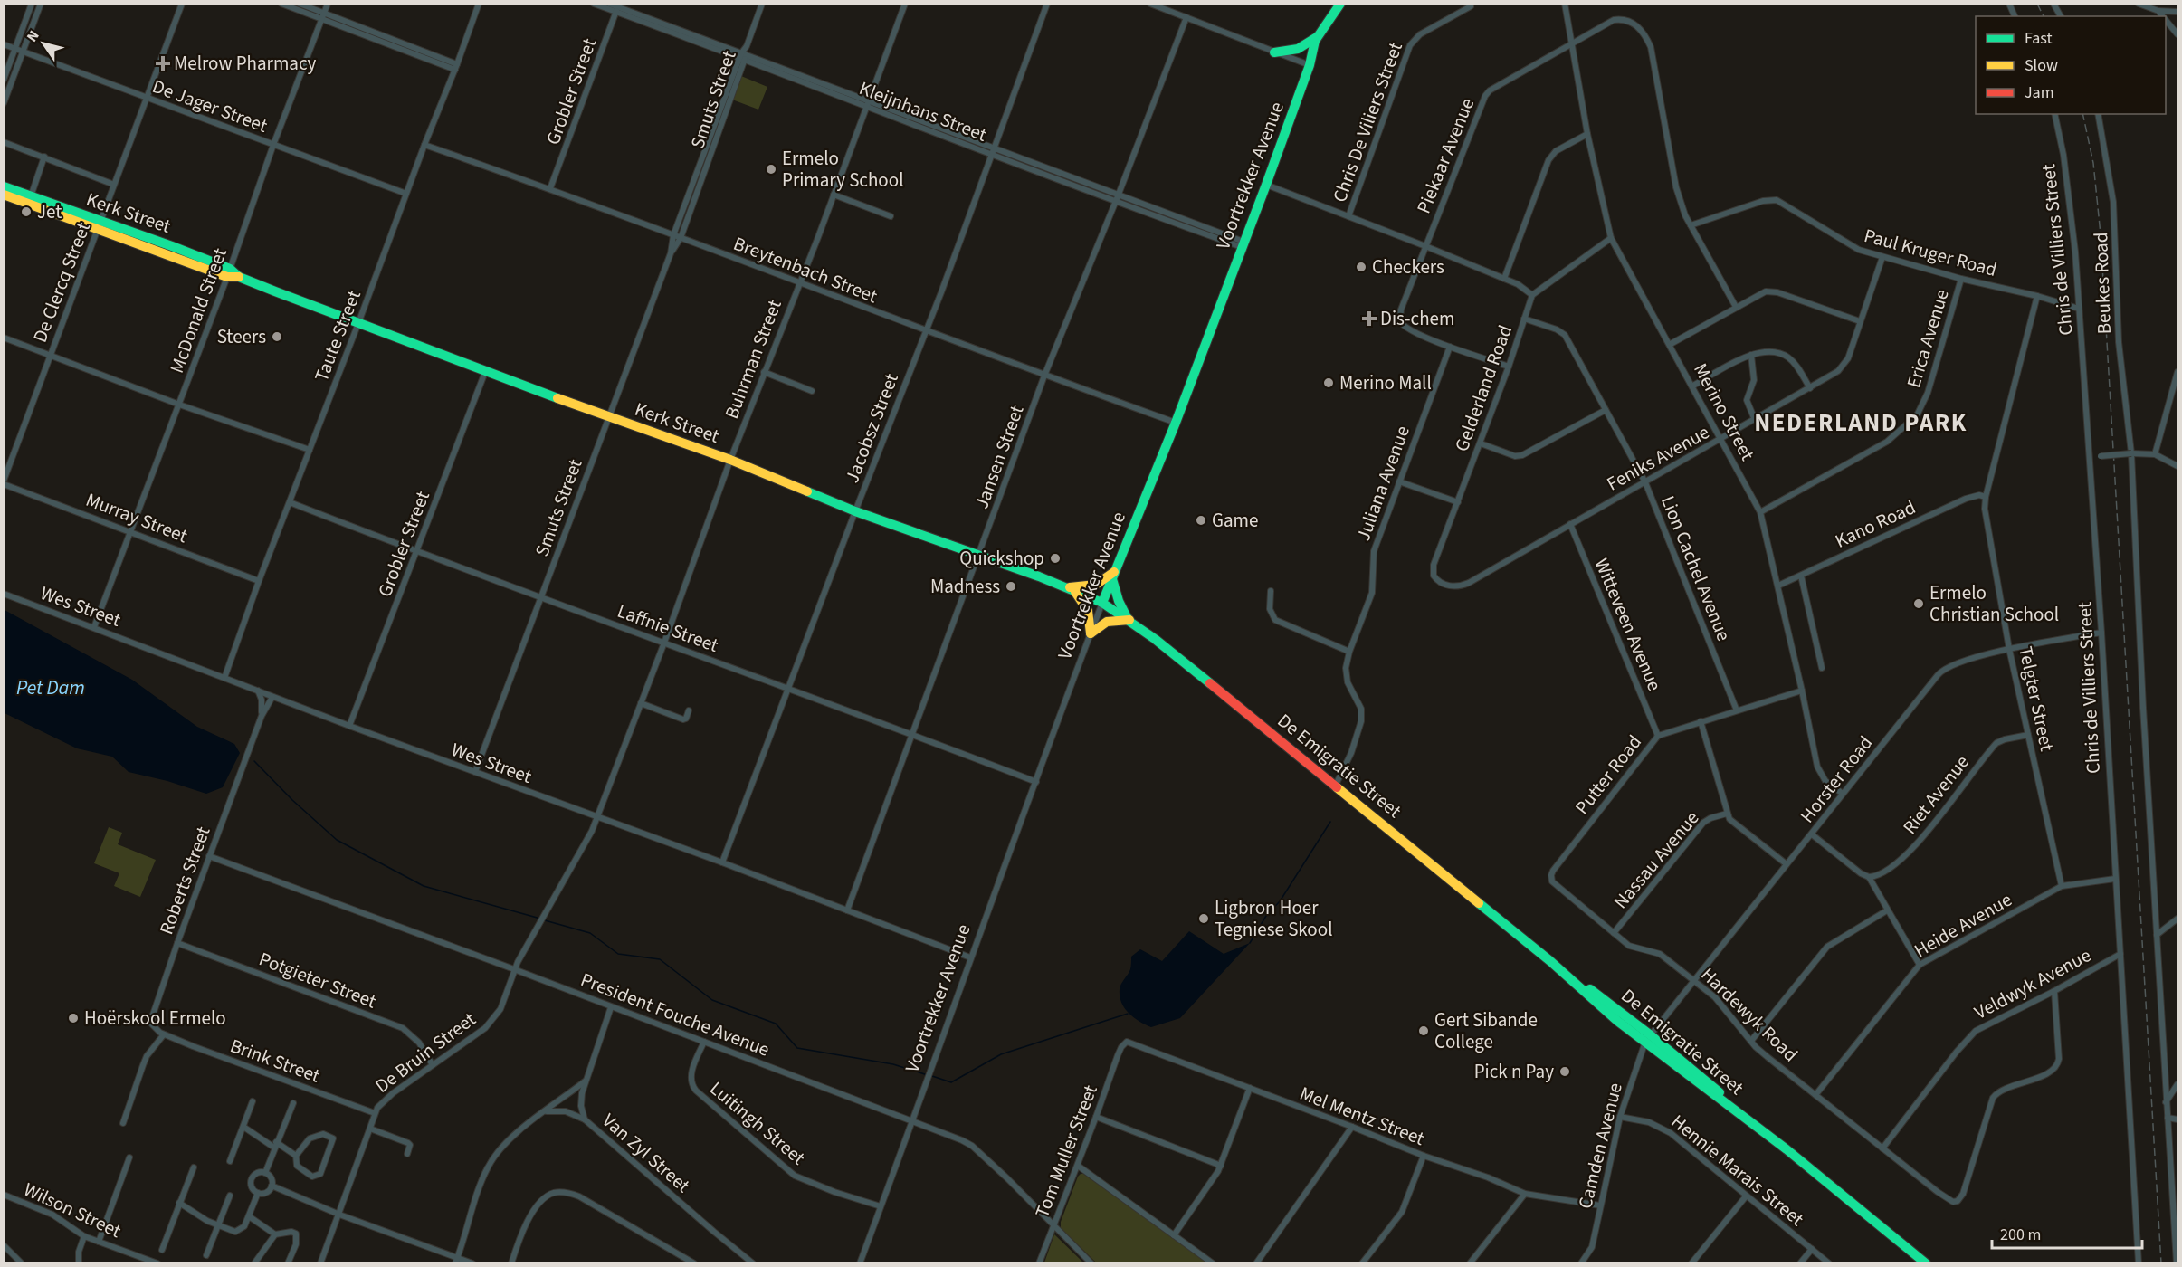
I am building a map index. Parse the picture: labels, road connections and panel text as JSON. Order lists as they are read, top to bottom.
{
  "streets": {
    "highway": ["Voortrekker Avenue", "Kerk Street", "De Emigratie Street"],
    "street": [
      "Grobler Street",
      "Smuts Street",
      "De Jager Street",
      "Kleijnhans Street",
      "Chris De Viliers Street",
      "Piekaar Avenue",
      "Chris de Villiers Street",
      "Paul Kruger Road",
      "Breytenbach Street",
      "De Clercq Street",
      "Beukes Road",
      "McDonald Street",
      "Taute Street",
      "Erica Avenue",
      "Buhrman Street",
      "Gelderland Road",
      "Merino Street",
      "Jacobsz Street",
      "Jansen Street",
      "Feniks Avenue",
      "Juliana Avenue",
      "Murray Street",
      "Kano Road",
      "Lion Cachel Avenue",
      "Wes Street",
      "Witteveen Avenue",
      "Laffnie Street",
      "Telgter Street",
      "Putter Road",
      "Horster Road",
      "Riet Avenue",
      "Nassau Avenue",
      "Roberts Street",
      "Heide Avenue",
      "Potgieter Street",
      "Veldwyk Avenue",
      "President Fouche Avenue",
      "Hardewyk Road",
      "De Bruin Street",
      "Brink Street",
      "Mel Mentz Street",
      "Luitingh Street",
      "Camden Avenue",
      "Tom Muller Street",
      "Van Zyl Street",
      "Hennie Marais Street",
      "Wilson Street"
    ]
  },
  "crossings": [
    ["Grobler Street", "Kleijnhans Street"],
    ["Grobler Street", "Kerk Street"],
    ["Grobler Street", "Breytenbach Street"],
    ["Grobler Street", "Wes Street"],
    ["Grobler Street", "Laffnie Street"],
    ["Smuts Street", "Kleijnhans Street"],
    ["Smuts Street", "Kerk Street"],
    ["Smuts Street", "Breytenbach Street"],
    ["Smuts Street", "Wes Street"],
    ["Smuts Street", "Laffnie Street"],
    ["De Jager Street", "De Clercq Street"],
    ["De Jager Street", "McDonald Street"],
    ["De Jager Street", "Taute Street"],
    ["Kleijnhans Street", "Voortrekker Avenue"],
    ["Kleijnhans Street", "Buhrman Street"],
    ["Kleijnhans Street", "Jacobsz Street"],
    ["Kleijnhans Street", "Jansen Street"],
    ["Piekaar Avenue", "Paul Kruger Road"],
    ["Piekaar Avenue", "Merino Street"],
    ["Piekaar Avenue", "Juliana Avenue"],
    ["Voortrekker Avenue", "Kerk Street"],
    ["Voortrekker Avenue", "Breytenbach Street"],
    ["Voortrekker Avenue", "Wes Street"],
    ["Voortrekker Avenue", "Laffnie Street"],
    ["Voortrekker Avenue", "De Emigratie Street"],
    ["Voortrekker Avenue", "President Fouche Avenue"],
    ["Voortrekker Avenue", "Luitingh Street"],
    ["Kerk Street", "De Clercq Street"],
    ["Kerk Street", "McDonald Street"],
    ["Kerk Street", "Taute Street"],
    ["Kerk Street", "Buhrman Street"],
    ["Kerk Street", "Jacobsz Street"],
    ["Kerk Street", "Jansen Street"],
    ["Kerk Street", "De Emigratie Street"],
    ["Chris de Villiers Street", "Paul Kruger Road"],
    ["Chris de Villiers Street", "Horster Road"],
    ["Chris de Villiers Street", "Heide Avenue"],
    ["Chris de Villiers Street", "Veldwyk Avenue"],
    ["Paul Kruger Road", "Erica Avenue"],
    ["Paul Kruger Road", "Feniks Avenue"],
    ["Paul Kruger Road", "Telgter Street"],
    ["Breytenbach Street", "Taute Street"],
    ["Breytenbach Street", "Buhrman Street"],
    ["Breytenbach Street", "Jacobsz Street"],
    ["Breytenbach Street", "Jansen Street"],
    ["De Clercq Street", "Murray Street"],
    ["McDonald Street", "Murray Street"],
    ["McDonald Street", "Wes Street"],
    ["Taute Street", "Murray Street"],
    ["Taute Street", "Wes Street"],
    ["Taute Street", "Laffnie Street"],
    ["Erica Avenue", "Merino Street"],
    ["Buhrman Street", "Wes Street"],
    ["Buhrman Street", "Laffnie Street"],
    ["Buhrman Street", "De Bruin Street"],
    ["Gelderland Road", "Feniks Avenue"],
    ["Gelderland Road", "Lion Cachel Avenue"],
    ["Merino Street", "Feniks Avenue"],
    ["Merino Street", "Kano Road"],
    ["Merino Street", "Putter Road"],
    ["Merino Street", "Horster Road"],
    ["Jacobsz Street", "Wes Street"],
    ["Jacobsz Street", "Laffnie Street"],
    ["Jansen Street", "Wes Street"],
    ["Jansen Street", "Laffnie Street"],
    ["Feniks Avenue", "Lion Cachel Avenue"],
    ["Feniks Avenue", "Witteveen Avenue"],
    ["Juliana Avenue", "De Emigratie Street"],
    ["Kano Road", "Telgter Street"],
    ["Lion Cachel Avenue", "Putter Road"],
    ["Wes Street", "Roberts Street"],
    ["Wes Street", "De Bruin Street"],
    ["Witteveen Avenue", "Putter Road"],
    ["Telgter Street", "Horster Road"],
    ["Telgter Street", "Riet Avenue"],
    ["Telgter Street", "Heide Avenue"],
    ["De Emigratie Street", "Horster Road"],
    ["De Emigratie Street", "Camden Avenue"],
    ["Putter Road", "Hardewyk Road"],
    ["Horster Road", "Hardewyk Road"],
    ["Horster Road", "Camden Avenue"],
    ["Nassau Avenue", "Hardewyk Road"],
    ["Roberts Street", "Potgieter Street"],
    ["Roberts Street", "President Fouche Avenue"],
    ["Roberts Street", "Brink Street"],
    ["Heide Avenue", "Hardewyk Road"],
    ["Potgieter Street", "De Bruin Street"],
    ["Veldwyk Avenue", "Hardewyk Road"],
    ["President Fouche Avenue", "De Bruin Street"],
    ["President Fouche Avenue", "Luitingh Street"],
    ["President Fouche Avenue", "Tom Muller Street"],
    ["President Fouche Avenue", "Van Zyl Street"],
    ["De Bruin Street", "Brink Street"],
    ["Mel Mentz Street", "Camden Avenue"],
    ["Mel Mentz Street", "Tom Muller Street"],
    ["Camden Avenue", "Hennie Marais Street"]
  ],
  "districts": ["NEDERLAND PARK"],
  "water": ["Pet Dam"],
  "places": {
    "health": ["Melrow Pharmacy", "Dis-chem"],
    "other": [
      "Ermelo Primary School",
      "Jet",
      "Checkers",
      "Steers",
      "Merino Mall",
      "Game",
      "Quickshop",
      "Madness",
      "Ermelo Christian School",
      "Ligbron Hoer Tegniese Skool",
      "Hoërskool Ermelo",
      "Gert Sibande College",
      "Pick n Pay"
    ]
  },
  "legend": ["Fast", "Slow", "Jam"],
  "scale_bar": "200 m",
  "north": "top left"
}
